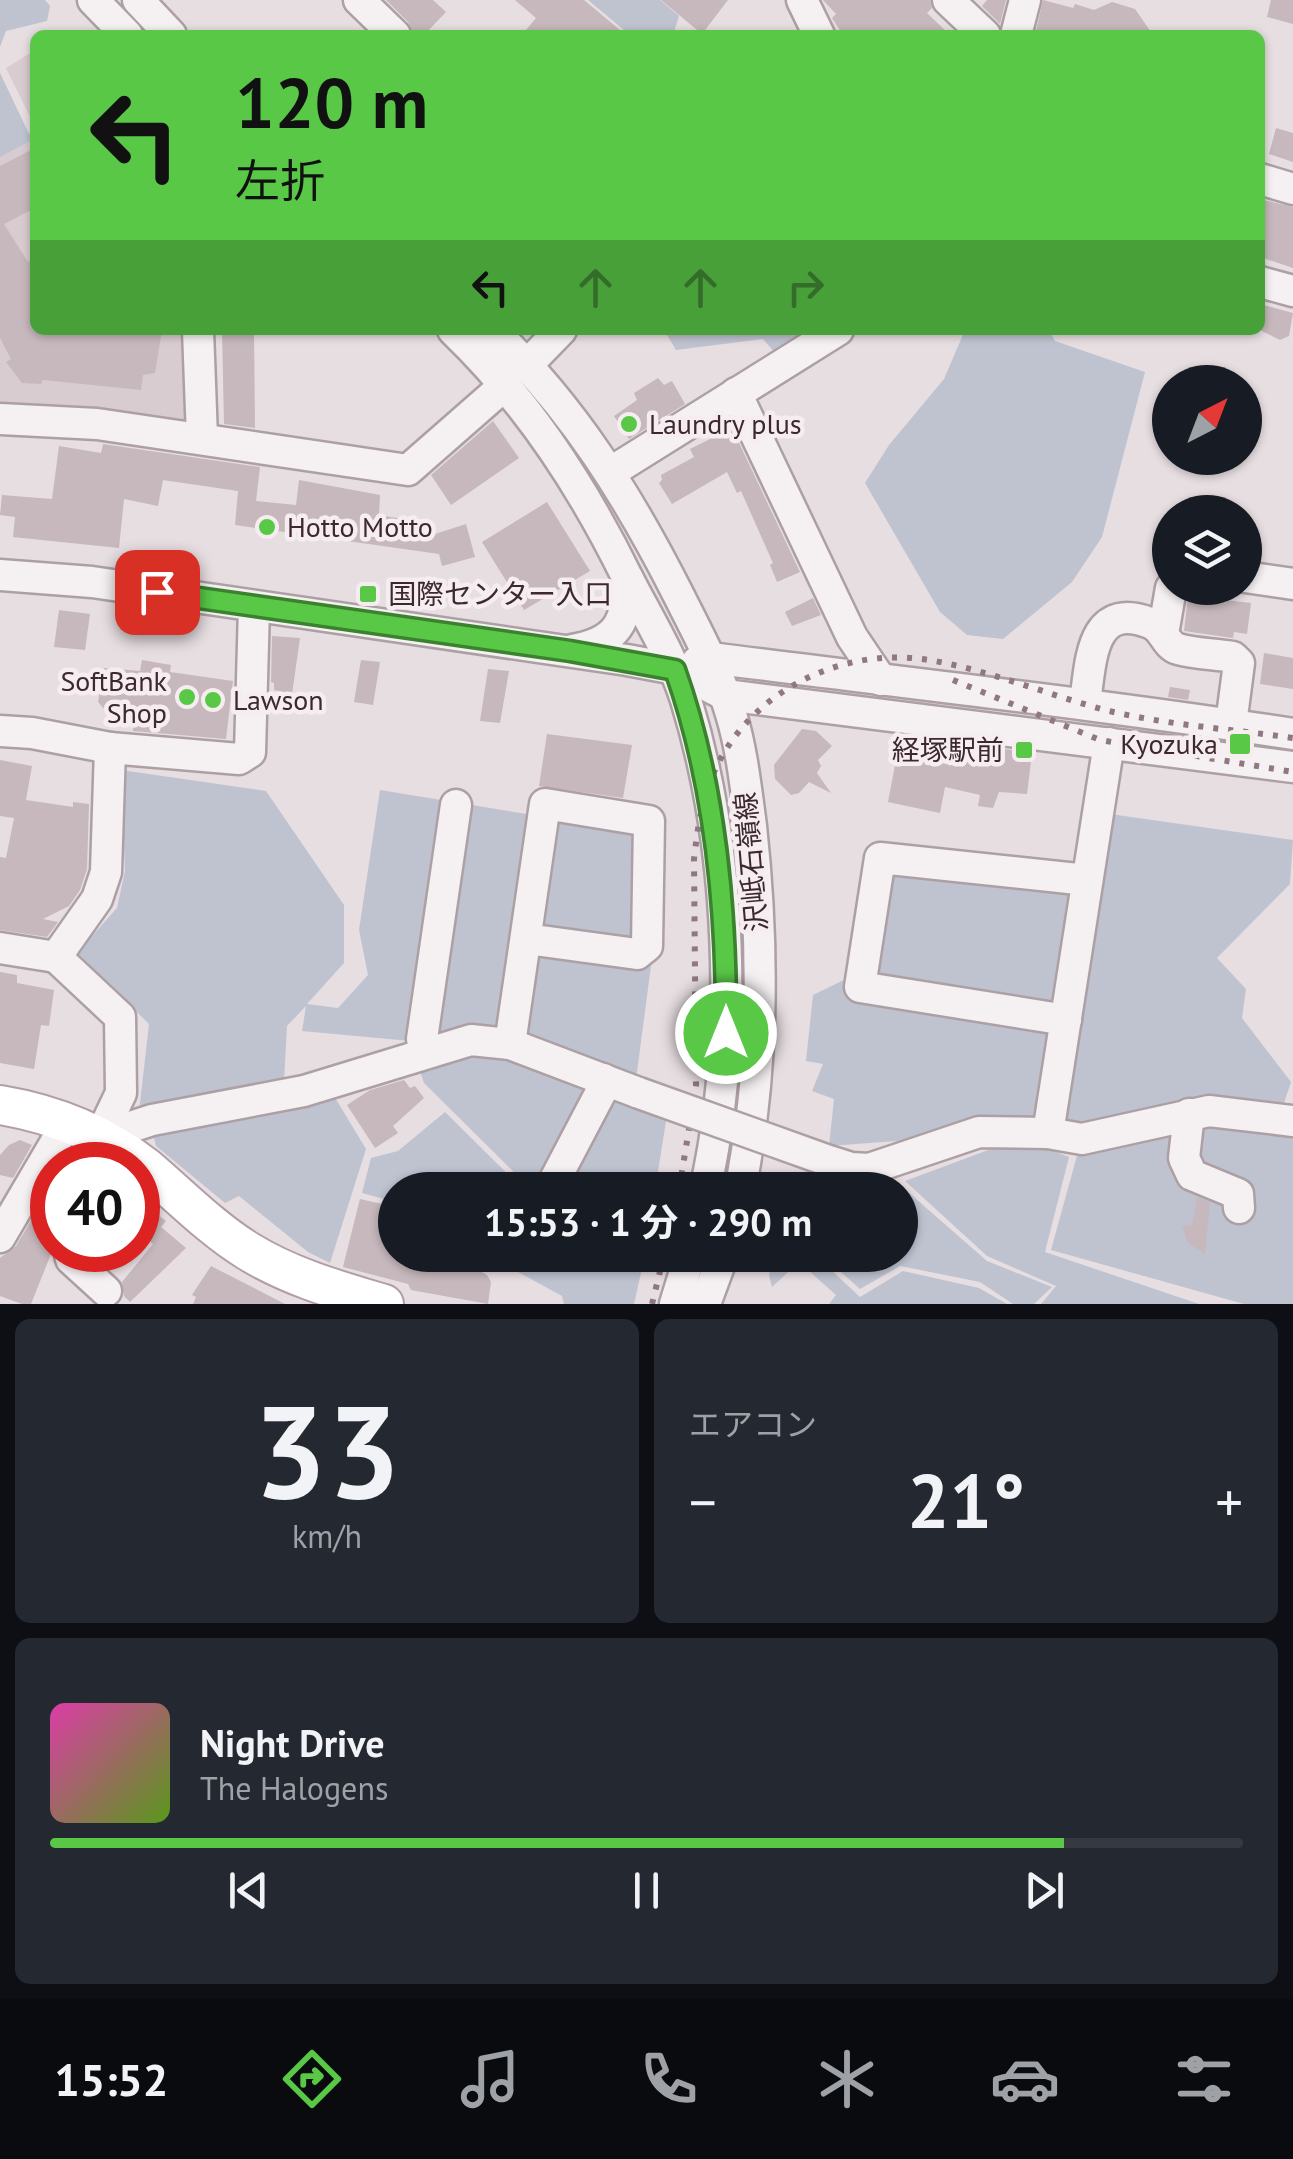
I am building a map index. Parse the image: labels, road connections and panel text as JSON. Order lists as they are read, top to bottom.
{
  "streets": {
    "street": ["沢岻石嶺線"]
  },
  "places": {
    "other": [
      "Laundry plus",
      "Hotto Motto",
      "SoftBank Shop",
      "Lawson"
    ],
    "transit": ["国際センター入口", "Kyozuka", "経塚駅前"]
  },
  "north": "top right",
  "page": {
    "turn": ["120 m", "左折"],
    "limit": "40",
    "trip": "15:53 · 1 分 · 290 m",
    "tile": [
      ["33", "km/h"],
      "エアコン"
    ],
    "heat": ["−", "21°", "+"],
    "song": ["Night Drive", "The Halogens"],
    "tabs": "15:52"
  }
}
